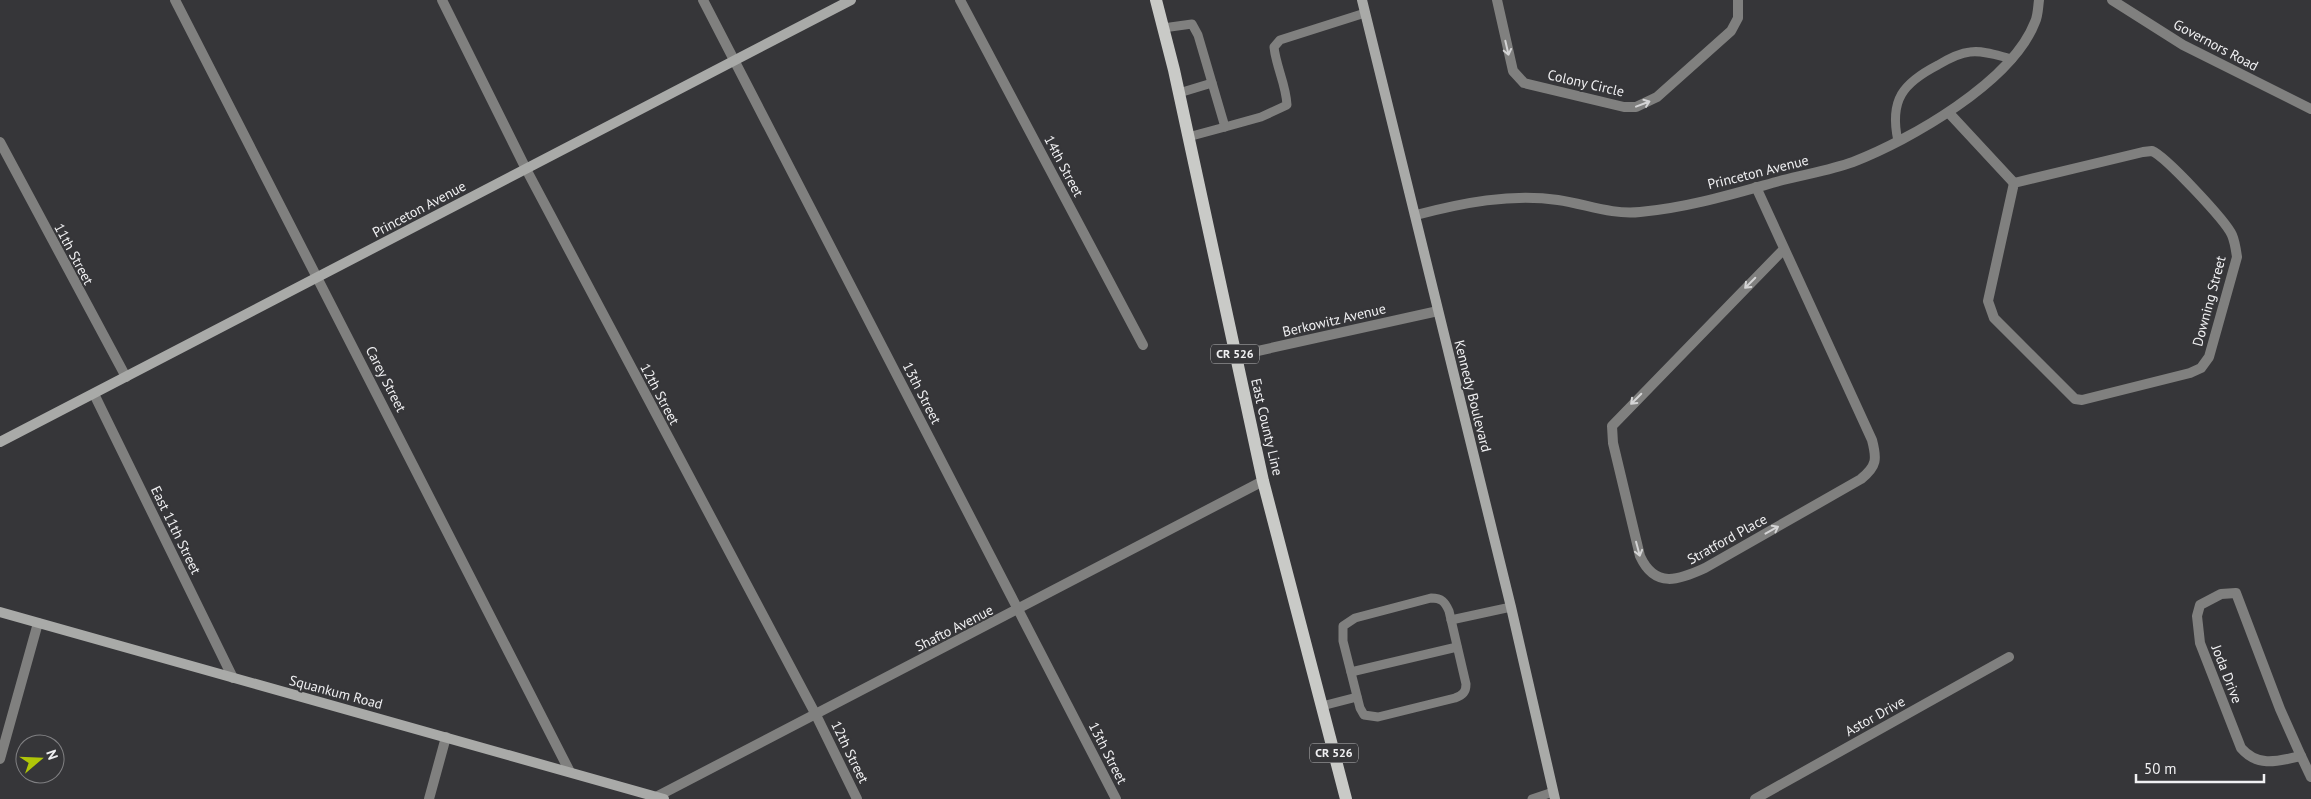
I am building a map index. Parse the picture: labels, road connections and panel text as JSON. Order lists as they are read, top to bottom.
{
  "streets": {
    "main road": ["CR 526", "East County Line"],
    "street": [
      "Governors Road",
      "Colony Circle",
      "14th Street",
      "Princeton Avenue",
      "11th Street",
      "Downing Street",
      "Berkowitz Avenue",
      "Carey Street",
      "13th Street",
      "12th Street",
      "Kennedy Boulevard",
      "East 11th Street",
      "Stratford Place",
      "Shafto Avenue",
      "Joda Drive",
      "Squankum Road",
      "Astor Drive"
    ]
  },
  "crossings": [
    ["Princeton Avenue", "11th Street"],
    ["Princeton Avenue", "Carey Street"],
    ["Princeton Avenue", "13th Street"],
    ["Princeton Avenue", "12th Street"],
    ["Princeton Avenue", "Kennedy Boulevard"],
    ["Princeton Avenue", "East 11th Street"],
    ["Princeton Avenue", "Stratford Place"],
    ["Berkowitz Avenue", "Kennedy Boulevard"],
    ["Berkowitz Avenue", "East County Line"],
    ["Carey Street", "Squankum Road"],
    ["13th Street", "Shafto Avenue"],
    ["12th Street", "Shafto Avenue"],
    ["East County Line", "Shafto Avenue"],
    ["East 11th Street", "Squankum Road"],
    ["Shafto Avenue", "Squankum Road"]
  ],
  "scale_bar": "50 m",
  "north": "right"
}
